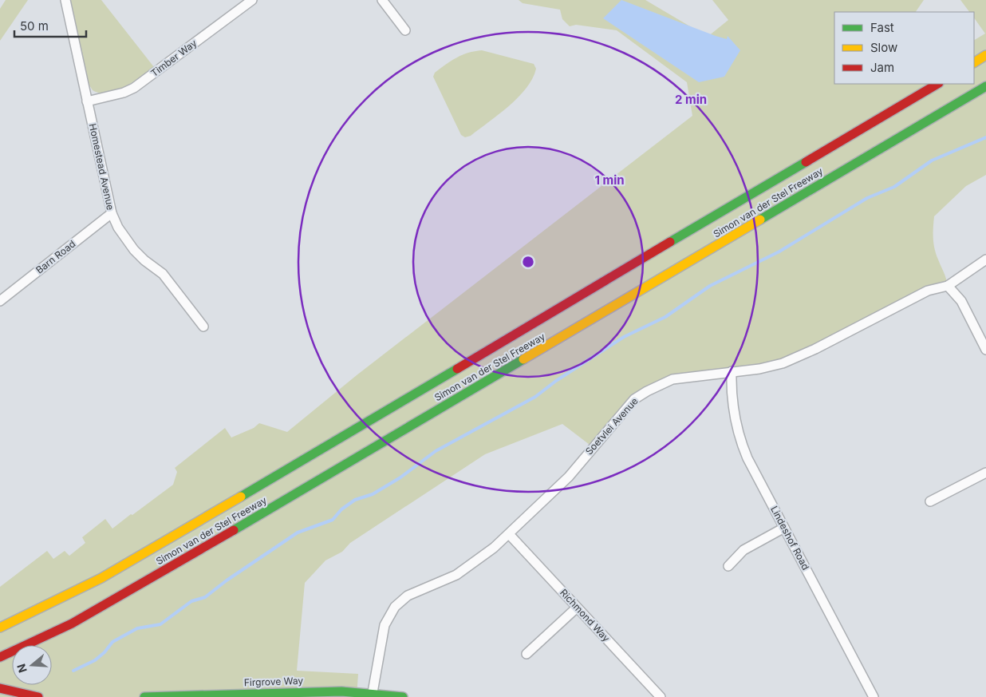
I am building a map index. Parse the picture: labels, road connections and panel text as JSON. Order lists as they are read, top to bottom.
{
  "streets": {
    "main road": ["Simon van der Stel Freeway", "Firgrove Way"],
    "street": [
      "Timber Way",
      "Homestead Avenue",
      "Barn Road",
      "Soetvlei Avenue",
      "Lindeshof Road",
      "Richmond Way"
    ]
  },
  "crossings": [
    ["Timber Way", "Homestead Avenue"],
    ["Homestead Avenue", "Barn Road"],
    ["Soetvlei Avenue", "Lindeshof Road"],
    ["Soetvlei Avenue", "Richmond Way"],
    ["Soetvlei Avenue", "Firgrove Way"]
  ],
  "legend": ["Fast", "Slow", "Jam"],
  "scale_bar": "50 m",
  "north": "left",
  "rings": ["2 min", "1 min"]
}
